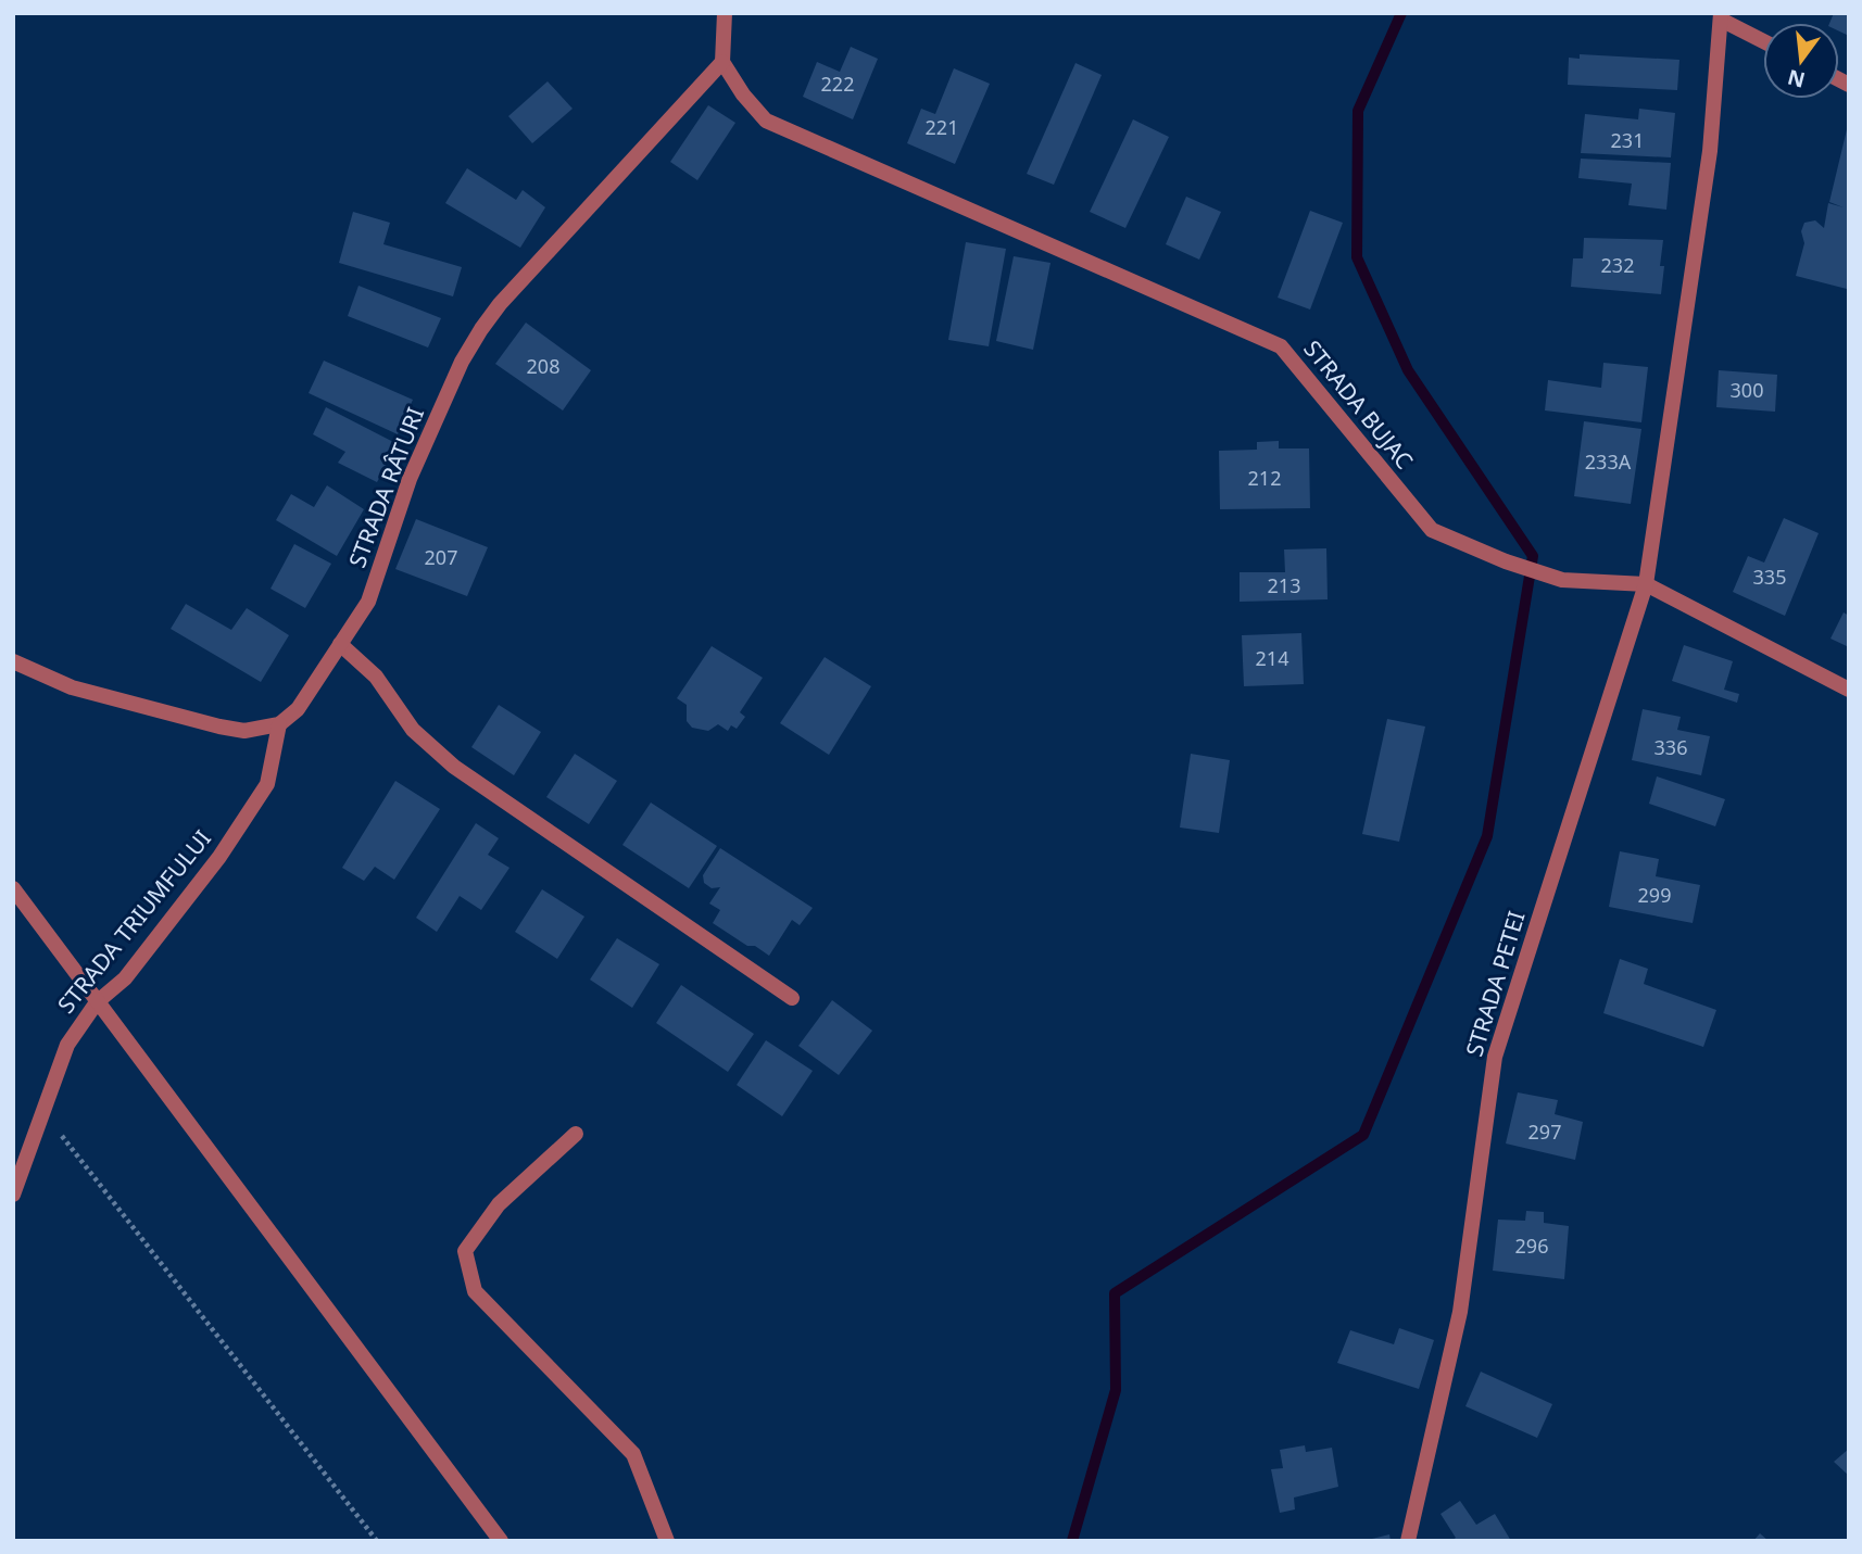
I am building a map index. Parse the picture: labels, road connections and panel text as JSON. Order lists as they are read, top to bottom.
{
  "streets": {
    "street": [
      "STRADA BUJAC",
      "STRADA RÂTURI",
      "STRADA TRIUMFULUI",
      "STRADA PETEI"
    ]
  },
  "crossings": [
    ["STRADA BUJAC", "STRADA RÂTURI"],
    ["STRADA BUJAC", "STRADA PETEI"],
    ["STRADA RÂTURI", "STRADA TRIUMFULUI"]
  ],
  "house_numbers": [
    "222",
    "221",
    "231",
    "232",
    "208",
    "300",
    "233A",
    "212",
    "207",
    "335",
    "213",
    "214",
    "336",
    "299",
    "297",
    "296"
  ],
  "north": "bottom"
}
